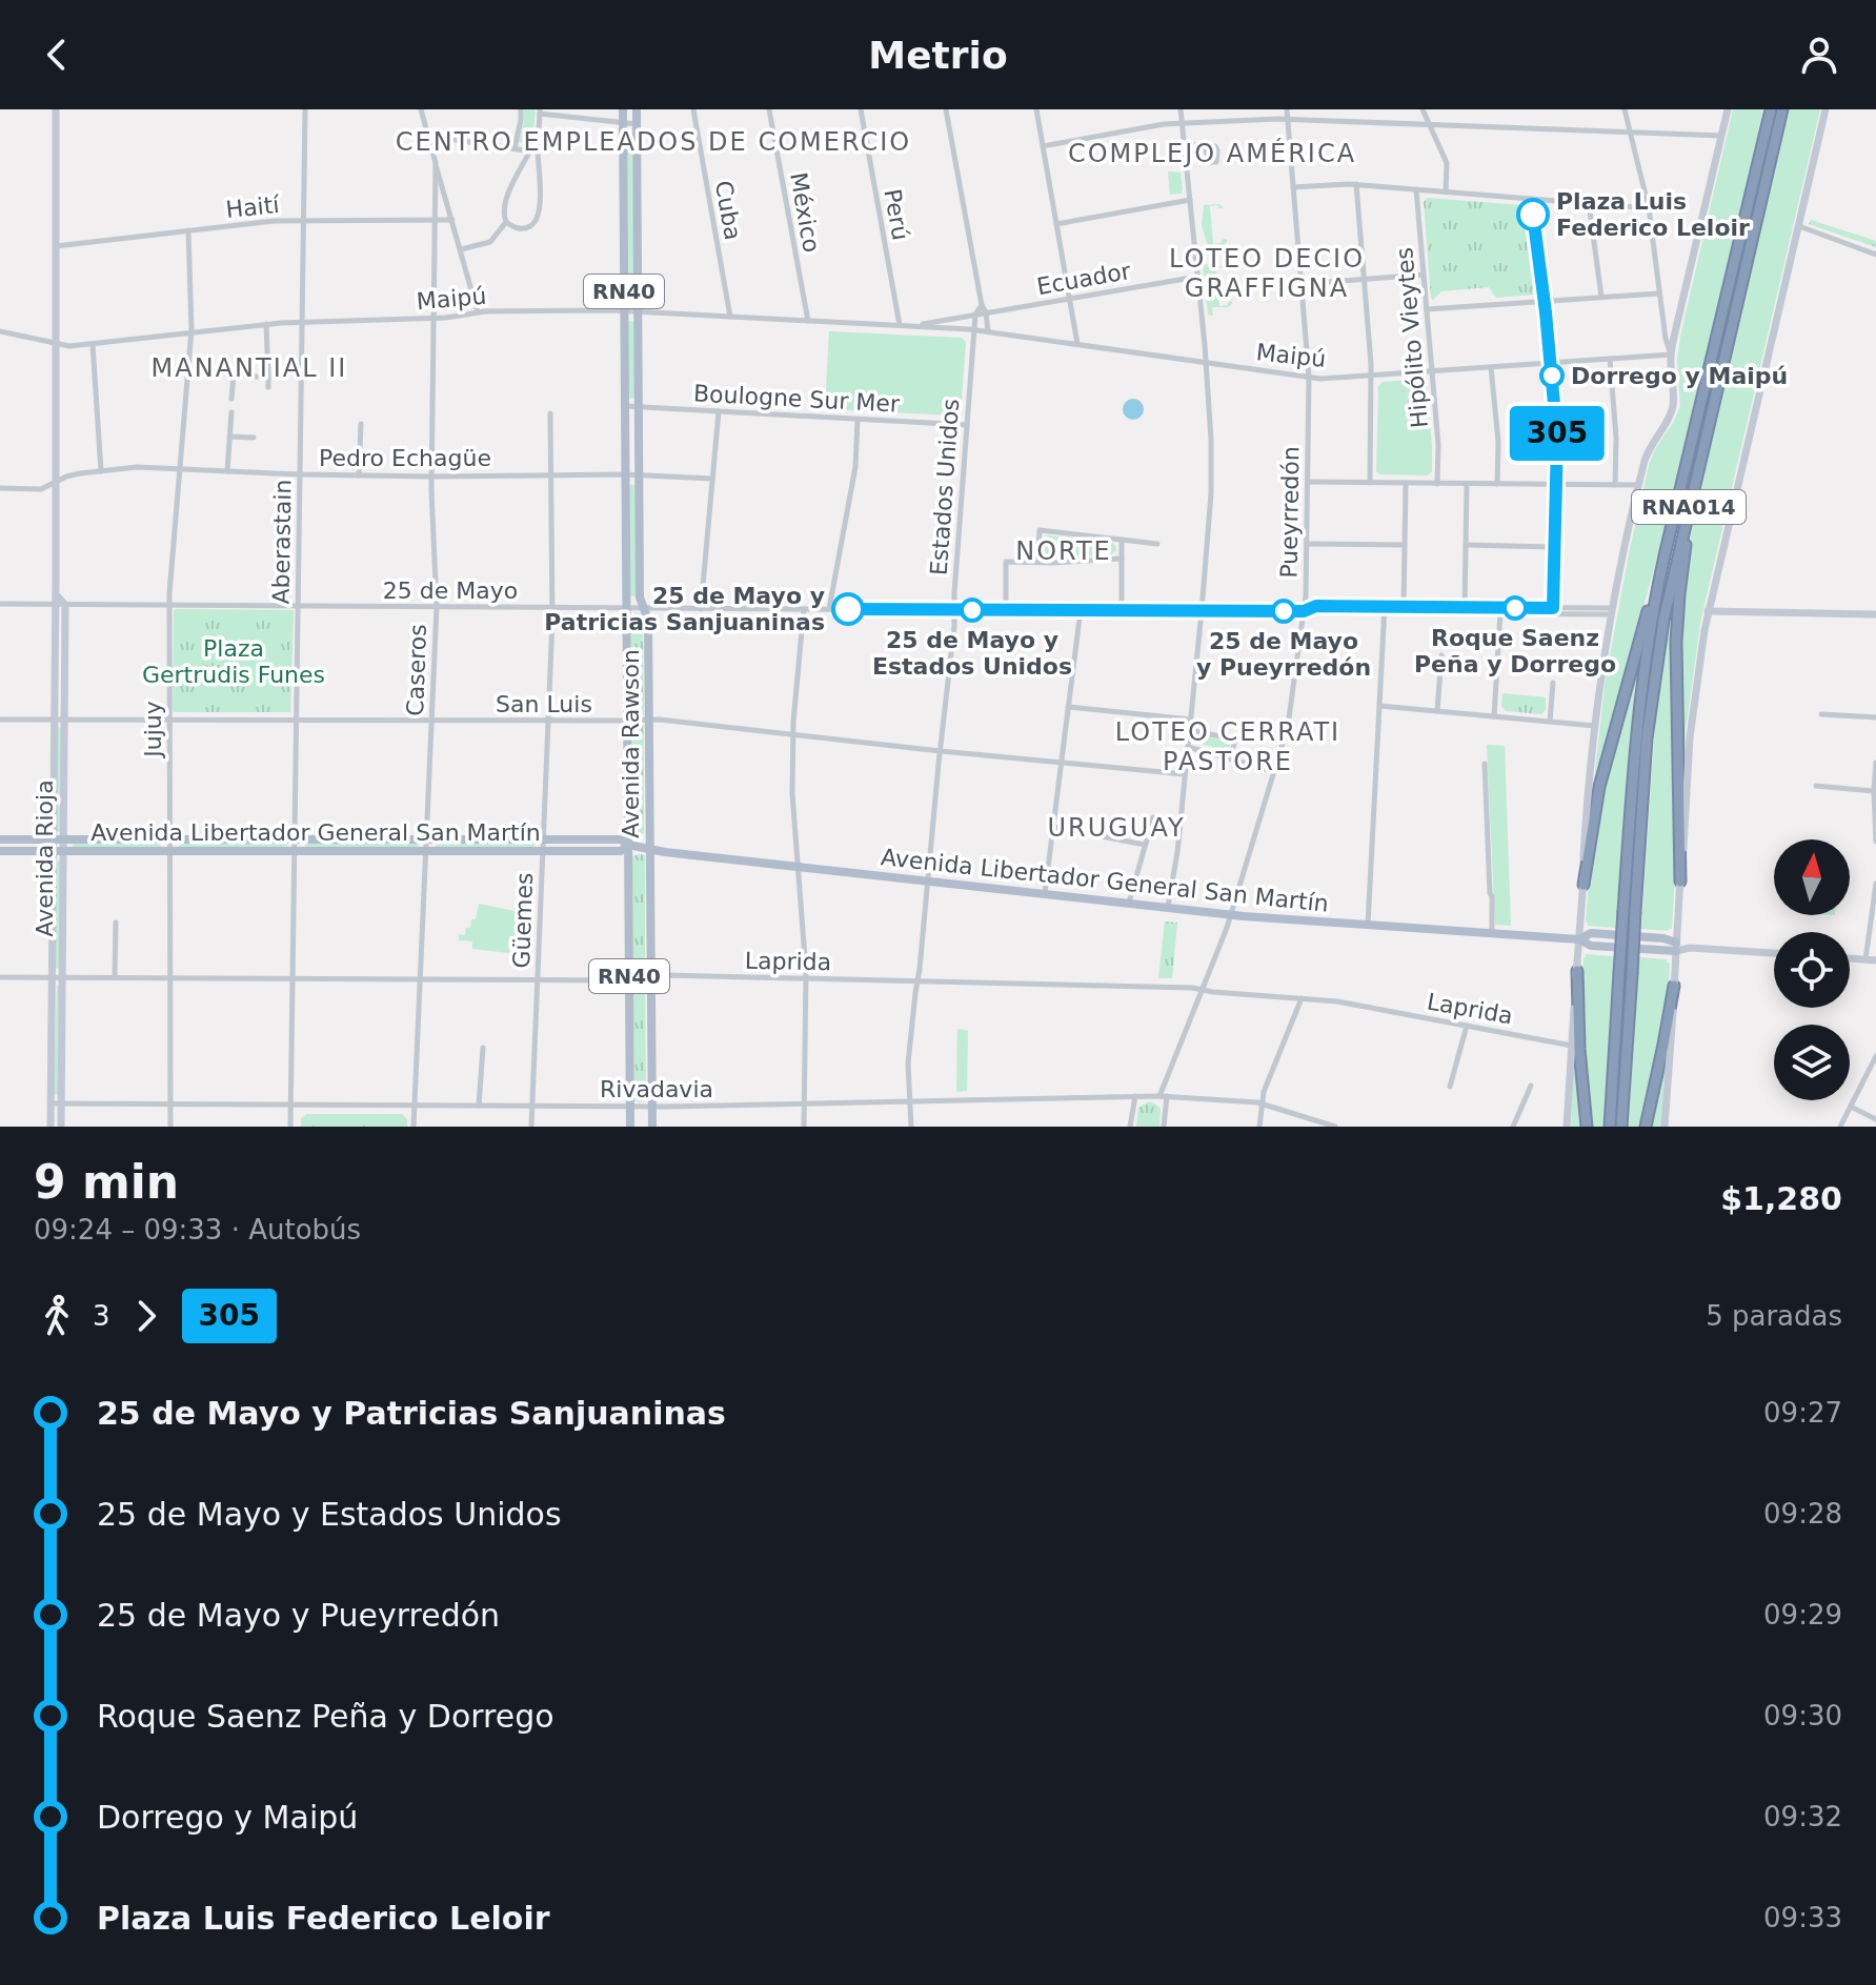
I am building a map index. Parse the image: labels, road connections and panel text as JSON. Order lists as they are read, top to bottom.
{
  "streets": {
    "highway": ["RNA014"],
    "main road": ["RN40", "Avenida Rawson", "Avenida Libertador General San Martín"],
    "street": [
      "Haití",
      "Cuba",
      "México",
      "Perú",
      "Ecuador",
      "Maipú",
      "Hipólito Vieytes",
      "Boulogne Sur Mer",
      "Pedro Echagüe",
      "Estados Unidos",
      "Pueyrredón",
      "Aberastain",
      "25 de Mayo",
      "Caseros",
      "San Luis",
      "Jujuy",
      "Avenida Rioja",
      "Güemes",
      "Laprida",
      "Rivadavia"
    ]
  },
  "crossings": [
    ["Haití", "Aberastain"],
    ["Haití", "Caseros"],
    ["Haití", "Jujuy"],
    ["Haití", "Avenida Rioja"],
    ["Cuba", "Maipú"],
    ["México", "Maipú"],
    ["Perú", "Maipú"],
    ["Ecuador", "Maipú"],
    ["Ecuador", "Estados Unidos"],
    ["Maipú", "Hipólito Vieytes"],
    ["Maipú", "Estados Unidos"],
    ["Maipú", "Pueyrredón"],
    ["Maipú", "Aberastain"],
    ["Maipú", "Caseros"],
    ["Maipú", "Jujuy"],
    ["Maipú", "Avenida Rawson"],
    ["Maipú", "Avenida Rioja"],
    ["Boulogne Sur Mer", "Estados Unidos"],
    ["Boulogne Sur Mer", "Avenida Rawson"],
    ["Pedro Echagüe", "Aberastain"],
    ["Pedro Echagüe", "Caseros"],
    ["Pedro Echagüe", "Jujuy"],
    ["Pedro Echagüe", "Avenida Rawson"],
    ["Pedro Echagüe", "Avenida Rioja"],
    ["Pedro Echagüe", "Güemes"],
    ["Estados Unidos", "25 de Mayo"],
    ["Estados Unidos", "San Luis"],
    ["Estados Unidos", "Avenida Libertador General San Martín"],
    ["Estados Unidos", "Laprida"],
    ["Estados Unidos", "Rivadavia"],
    ["Pueyrredón", "25 de Mayo"],
    ["Pueyrredón", "Avenida Libertador General San Martín"],
    ["Pueyrredón", "Laprida"],
    ["Pueyrredón", "Rivadavia"],
    ["Aberastain", "25 de Mayo"],
    ["Aberastain", "San Luis"],
    ["Aberastain", "Avenida Libertador General San Martín"],
    ["Aberastain", "Laprida"],
    ["Aberastain", "Rivadavia"],
    ["25 de Mayo", "Caseros"],
    ["25 de Mayo", "Jujuy"],
    ["25 de Mayo", "Avenida Rawson"],
    ["25 de Mayo", "Avenida Rioja"],
    ["25 de Mayo", "Güemes"],
    ["Caseros", "San Luis"],
    ["Caseros", "Avenida Libertador General San Martín"],
    ["Caseros", "Laprida"],
    ["Caseros", "Rivadavia"],
    ["San Luis", "Jujuy"],
    ["San Luis", "Avenida Rawson"],
    ["San Luis", "Avenida Rioja"],
    ["San Luis", "Güemes"],
    ["Jujuy", "Avenida Libertador General San Martín"],
    ["Jujuy", "Laprida"],
    ["Jujuy", "Rivadavia"],
    ["Avenida Rawson", "Avenida Libertador General San Martín"],
    ["Avenida Rawson", "Laprida"],
    ["Avenida Rawson", "Rivadavia"],
    ["Avenida Libertador General San Martín", "Avenida Rioja"],
    ["Avenida Libertador General San Martín", "Güemes"],
    ["Avenida Rioja", "Laprida"],
    ["Avenida Rioja", "Rivadavia"],
    ["Güemes", "Laprida"],
    ["Güemes", "Rivadavia"]
  ],
  "districts": [
    "CENTRO EMPLEADOS DE COMERCIO",
    "COMPLEJO AMÉRICA",
    "LOTEO DECIO GRAFFIGNA",
    "MANANTIAL II",
    "NORTE",
    "LOTEO CERRATI PASTORE",
    "URUGUAY"
  ],
  "parks": ["Plaza Gertrudis Funes"],
  "places": [
    "Plaza Luis Federico Leloir",
    "Dorrego y Maipú",
    "Roque Saenz Peña y Dorrego",
    "25 de Mayo y Patricias Sanjuaninas",
    "25 de Mayo y Estados Unidos",
    "25 de Mayo y Pueyrredón"
  ],
  "lines": ["bus line 305"],
  "north": "top",
  "page": {
    "header": "Metrio",
    "on_map": "305",
    "heading": ["9 min", "09:24 – 09:33 · Autobús", "$1,280"],
    "legs": ["3", "305", "5 paradas"],
    "list": [
      {
        "name": "25 de Mayo y Patricias Sanjuaninas",
        "value": "09:27"
      },
      {
        "name": "25 de Mayo y Estados Unidos",
        "value": "09:28"
      },
      {
        "name": "25 de Mayo y Pueyrredón",
        "value": "09:29"
      },
      {
        "name": "Roque Saenz Peña y Dorrego",
        "value": "09:30"
      },
      {
        "name": "Dorrego y Maipú",
        "value": "09:32"
      },
      {
        "name": "Plaza Luis Federico Leloir",
        "value": "09:33"
      }
    ]
  }
}
